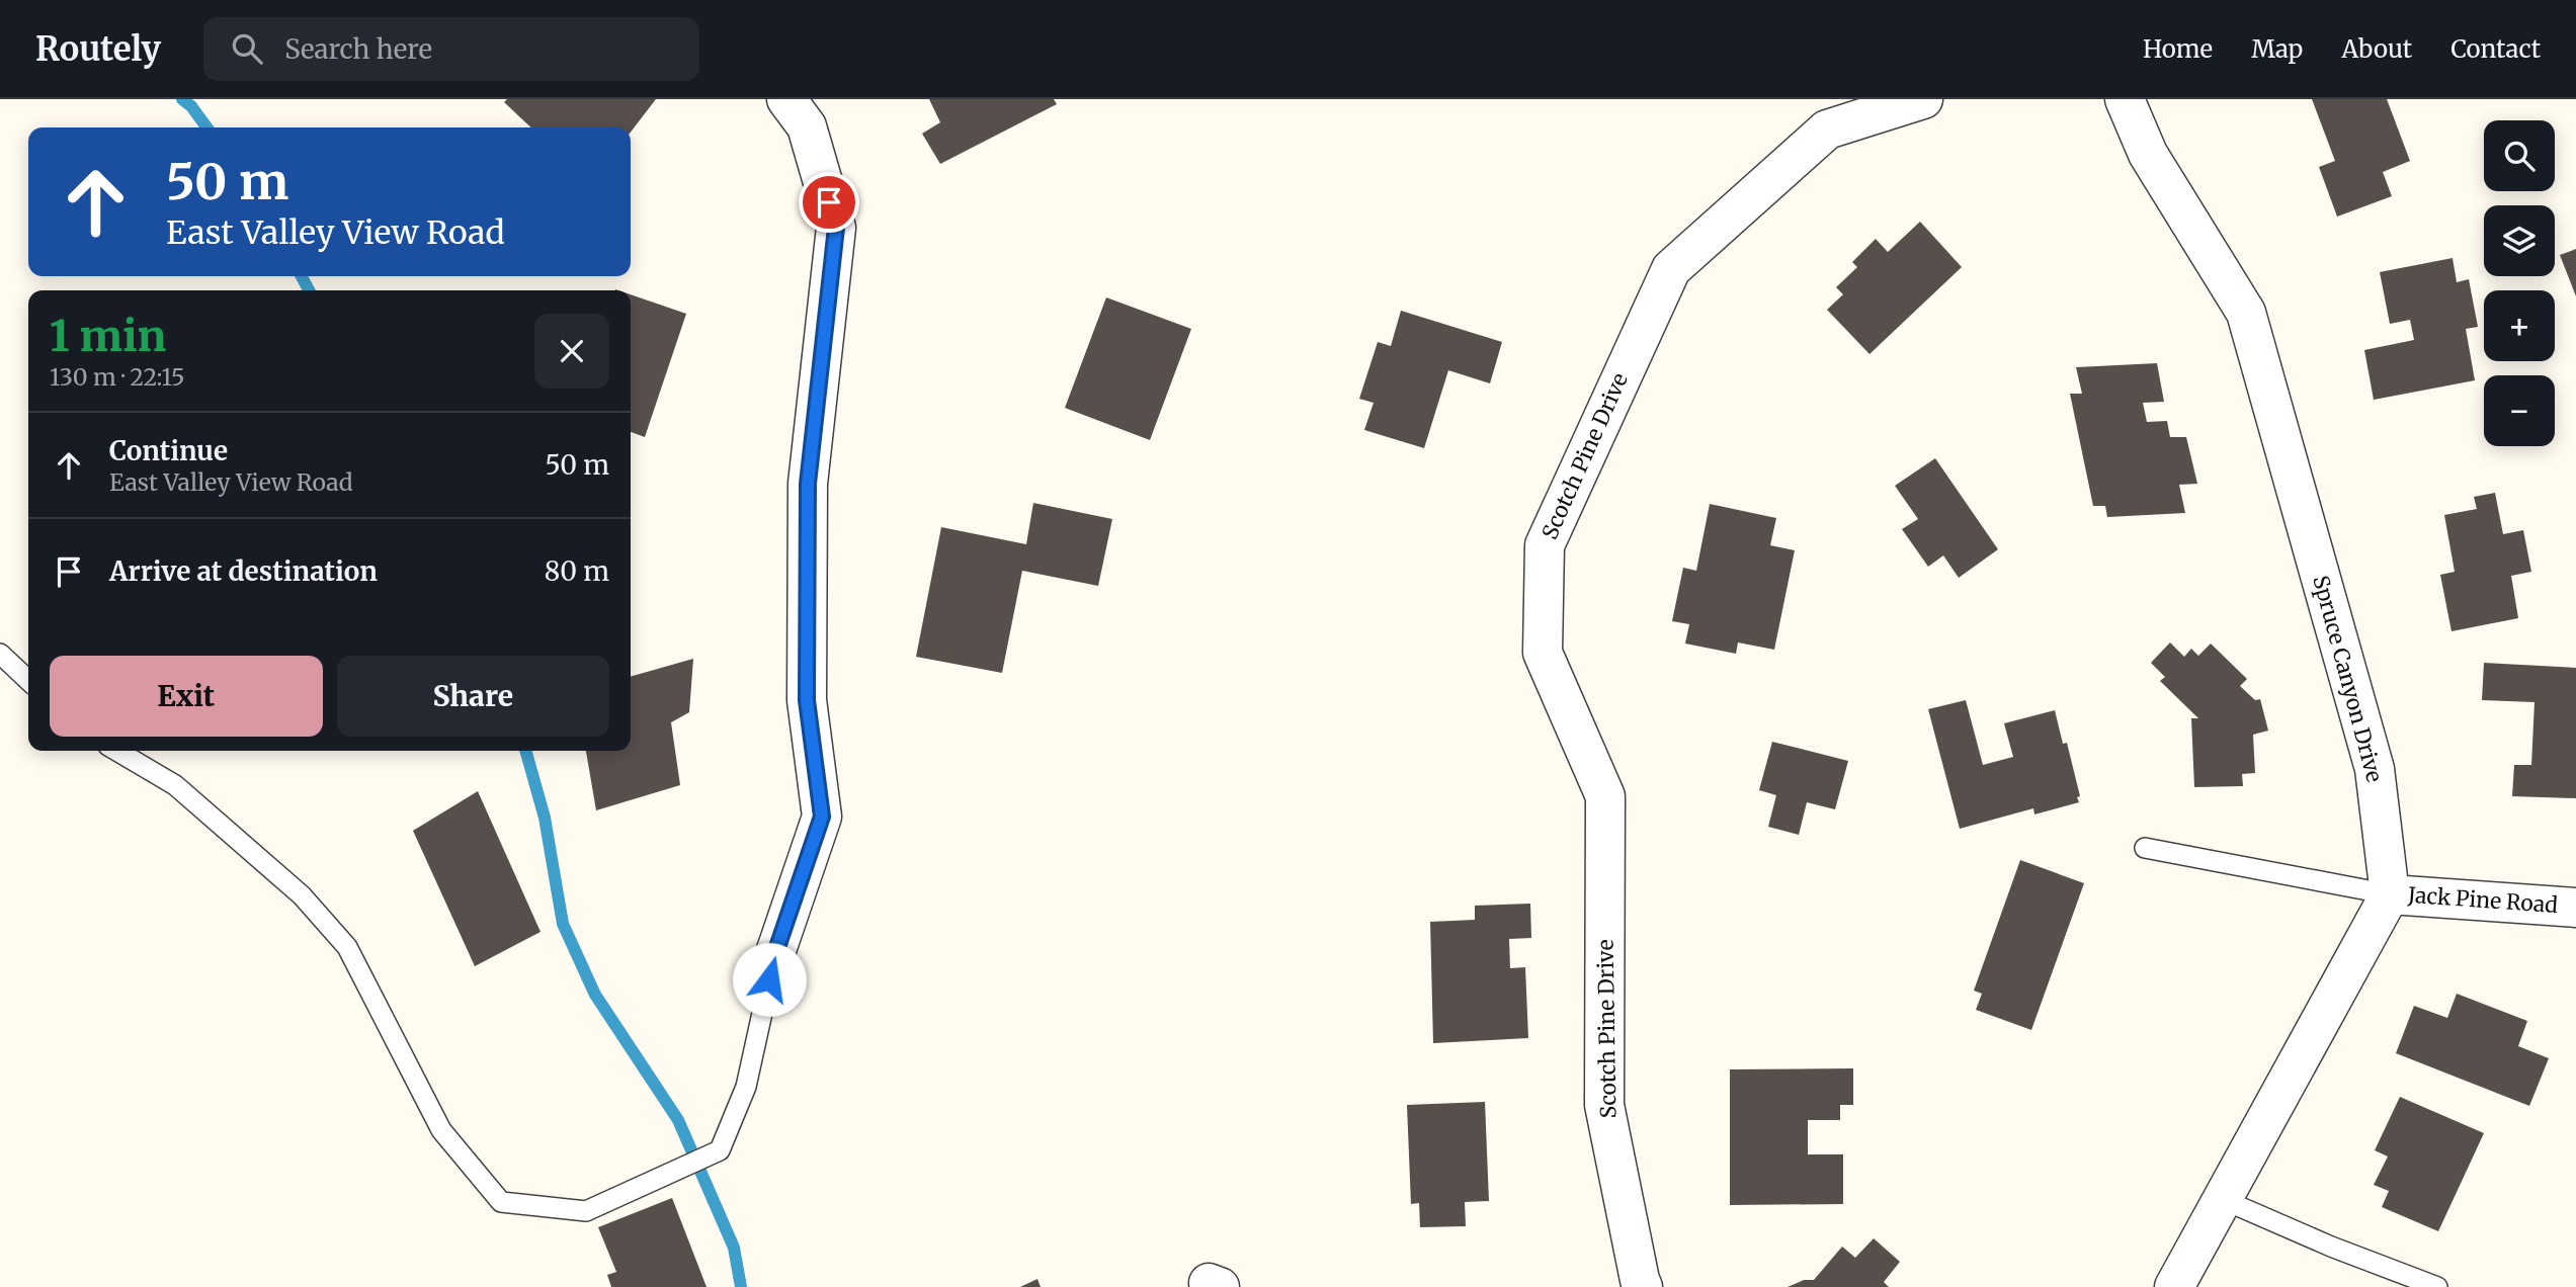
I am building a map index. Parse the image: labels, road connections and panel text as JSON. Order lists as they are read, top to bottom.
{
  "streets": {
    "street": ["Scotch Pine Drive", "Spruce Canyon Drive", "Jack Pine Road"]
  },
  "crossings": [
    ["Spruce Canyon Drive", "Jack Pine Road"]
  ],
  "page": {
    "header": "Routely",
    "search": "Search here",
    "nav": [
      "Home",
      "Map",
      "About",
      "Contact"
    ],
    "map_buttons": ["+", "−"],
    "turn": ["50 m", "East Valley View Road"],
    "heading": ["1 min", "130 m · 22:15"],
    "list": [
      {
        "name": "Continue",
        "note": "East Valley View Road",
        "value": "50 m"
      },
      {
        "name": "Arrive at destination",
        "value": "80 m"
      }
    ],
    "buttons": ["Exit", "Share"]
  }
}
